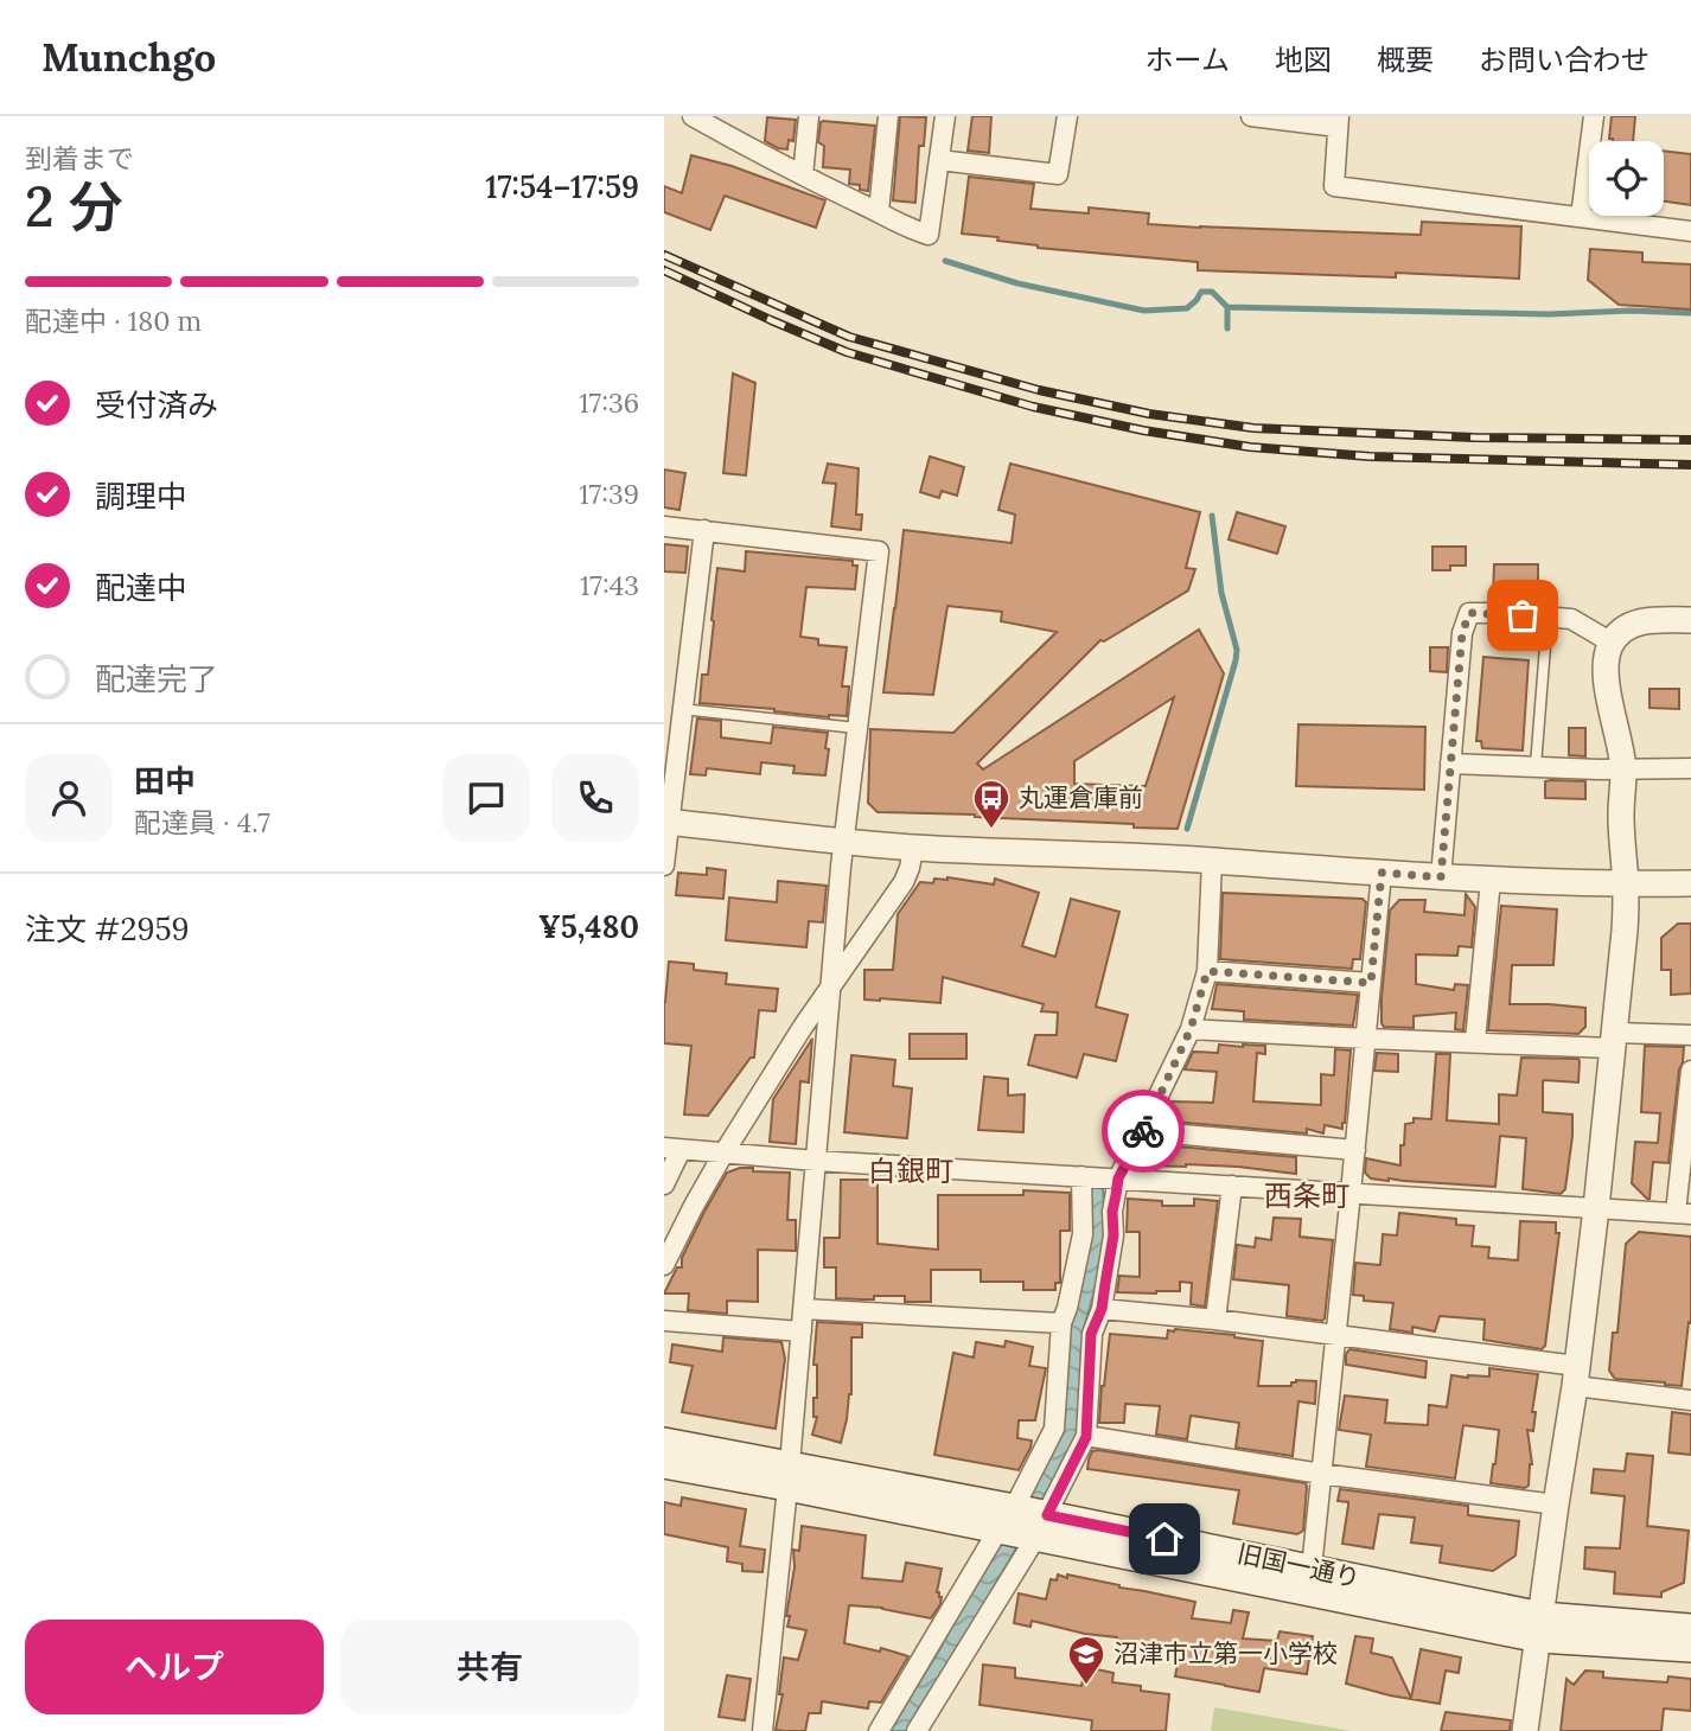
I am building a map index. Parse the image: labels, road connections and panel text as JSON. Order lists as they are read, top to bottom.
{
  "streets": {
    "main road": ["旧国一通り"]
  },
  "districts": ["白銀町", "西条町"],
  "places": {
    "bus stop": ["丸運倉庫前"],
    "school or university": ["沼津市立第一小学校"]
  },
  "page": {
    "header": "Munchgo",
    "nav": [
      "ホーム",
      "地図",
      "概要",
      "お問い合わせ"
    ],
    "heading": ["2 分", "到着まで", "17:54–17:59"],
    "panel": [
      "田中",
      "配達員 · 4.7",
      "注文 #2959",
      "¥5,480"
    ],
    "bar": "配達中 · 180 m",
    "list": [
      ["受付済み", "17:36"],
      ["調理中", "17:39"],
      ["配達中", "17:43"],
      "配達完了"
    ],
    "buttons": ["ヘルプ", "共有"]
  }
}
